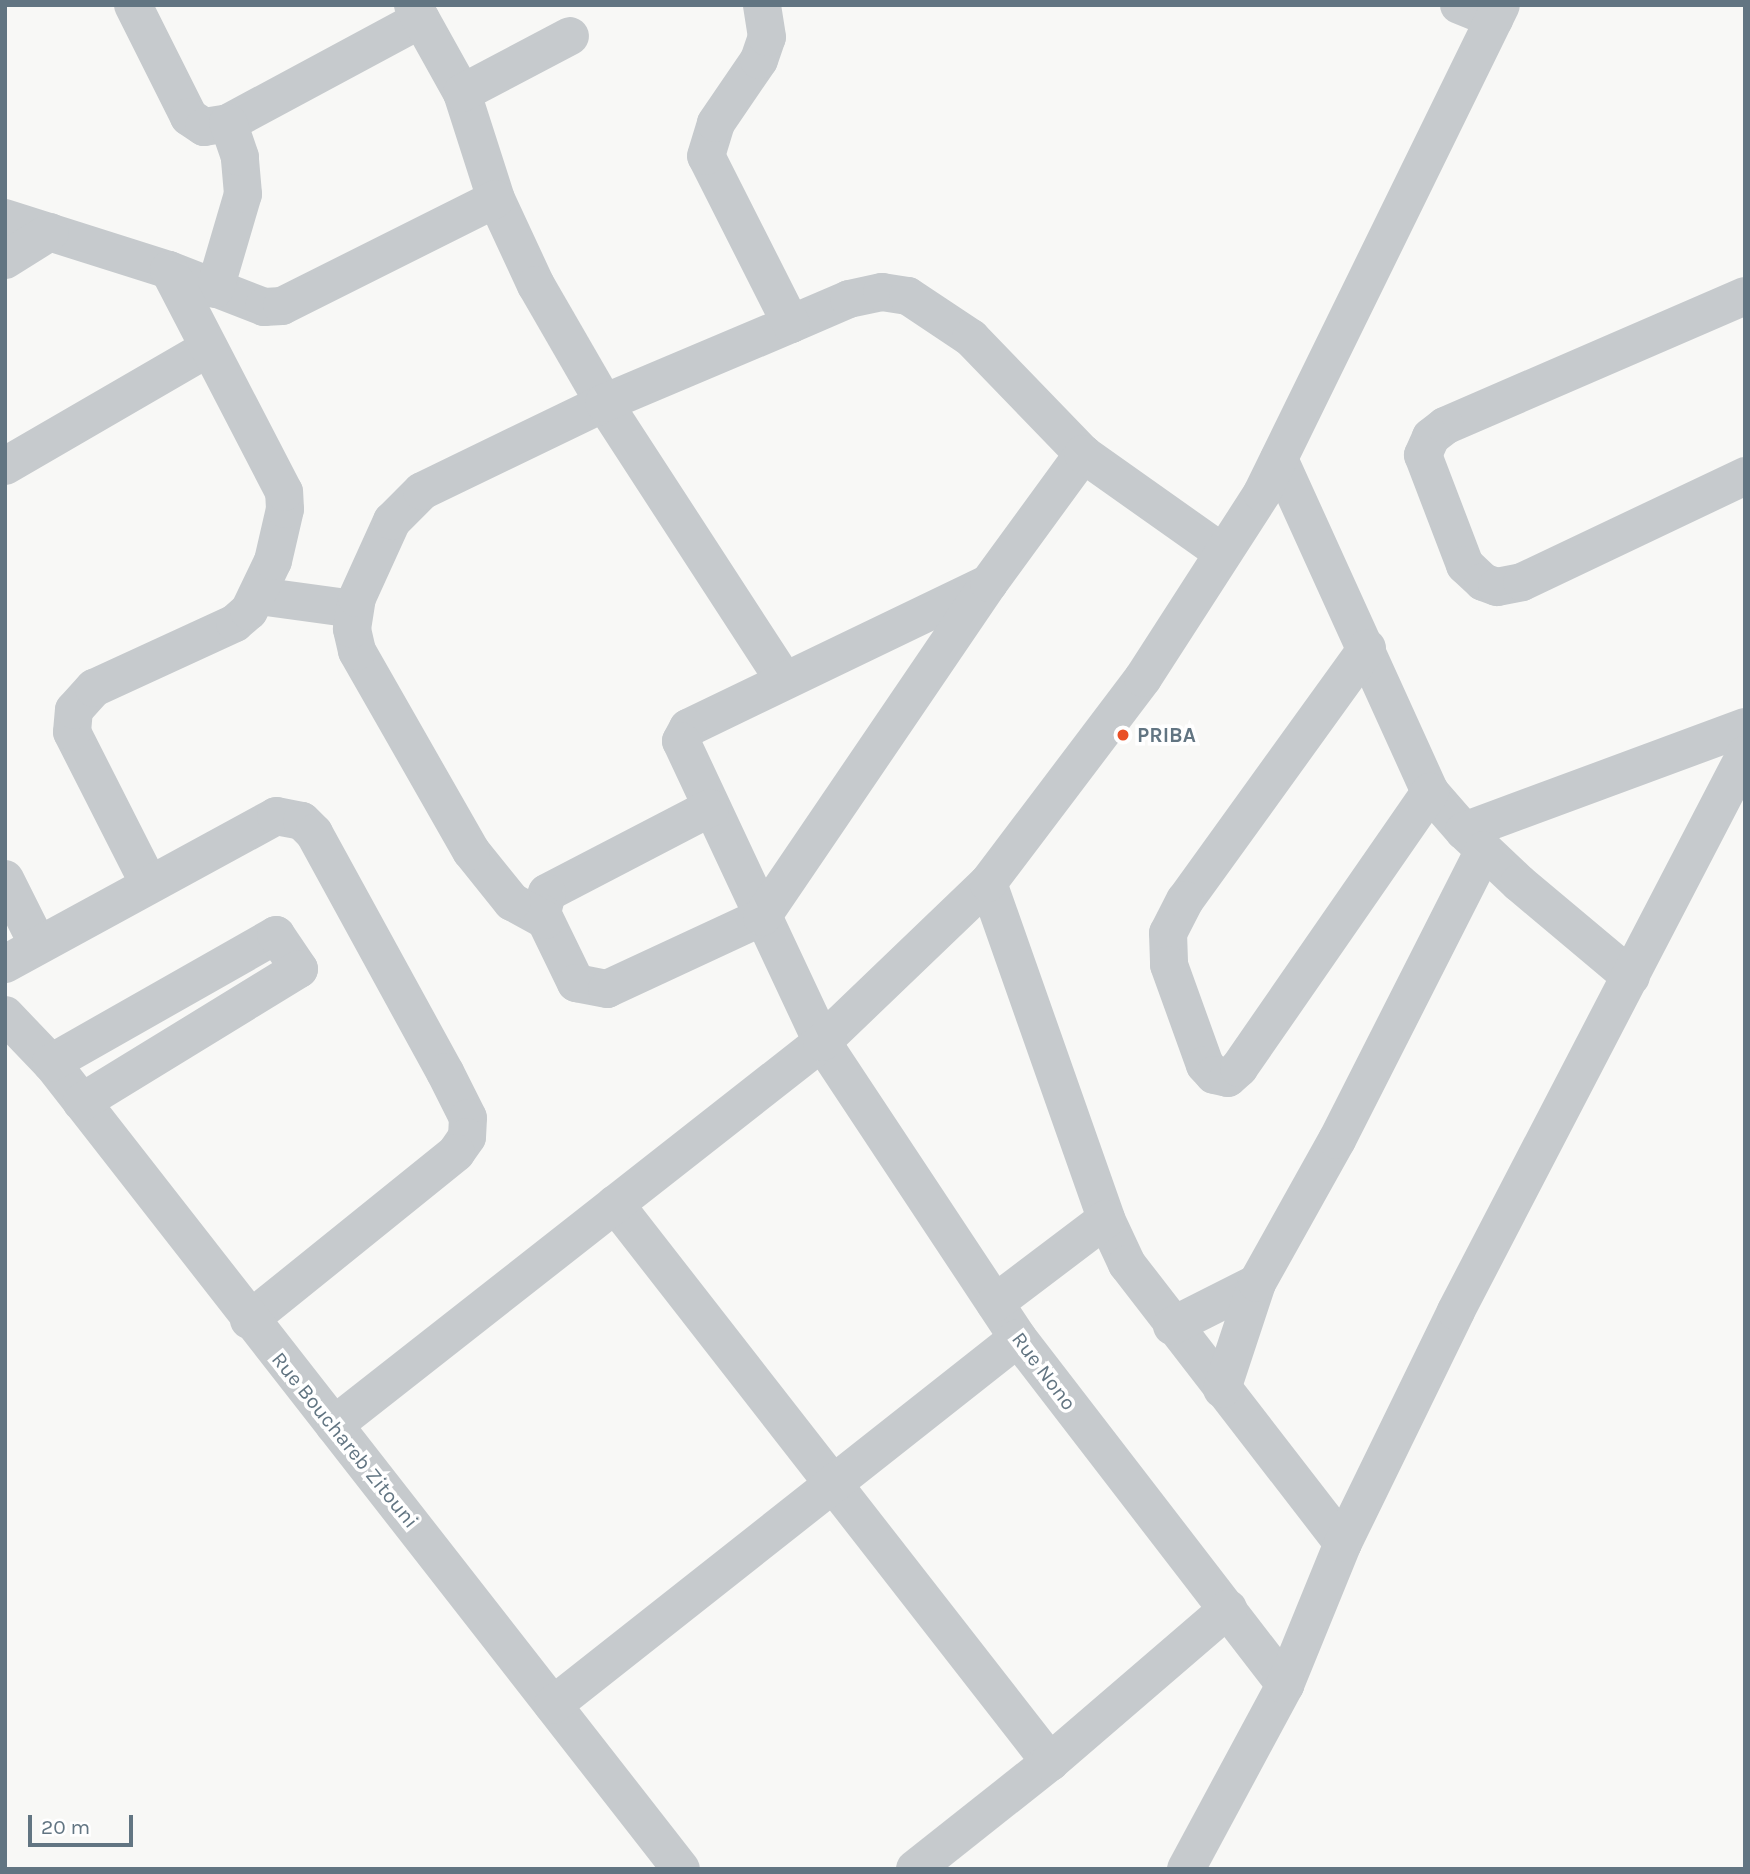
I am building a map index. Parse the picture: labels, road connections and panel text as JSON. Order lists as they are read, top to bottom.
{
  "streets": {
    "street": ["Rue Nono", "Rue Bouchareb Zitouni"]
  },
  "places": ["PRIBA"],
  "scale_bar": "20 m"
}
